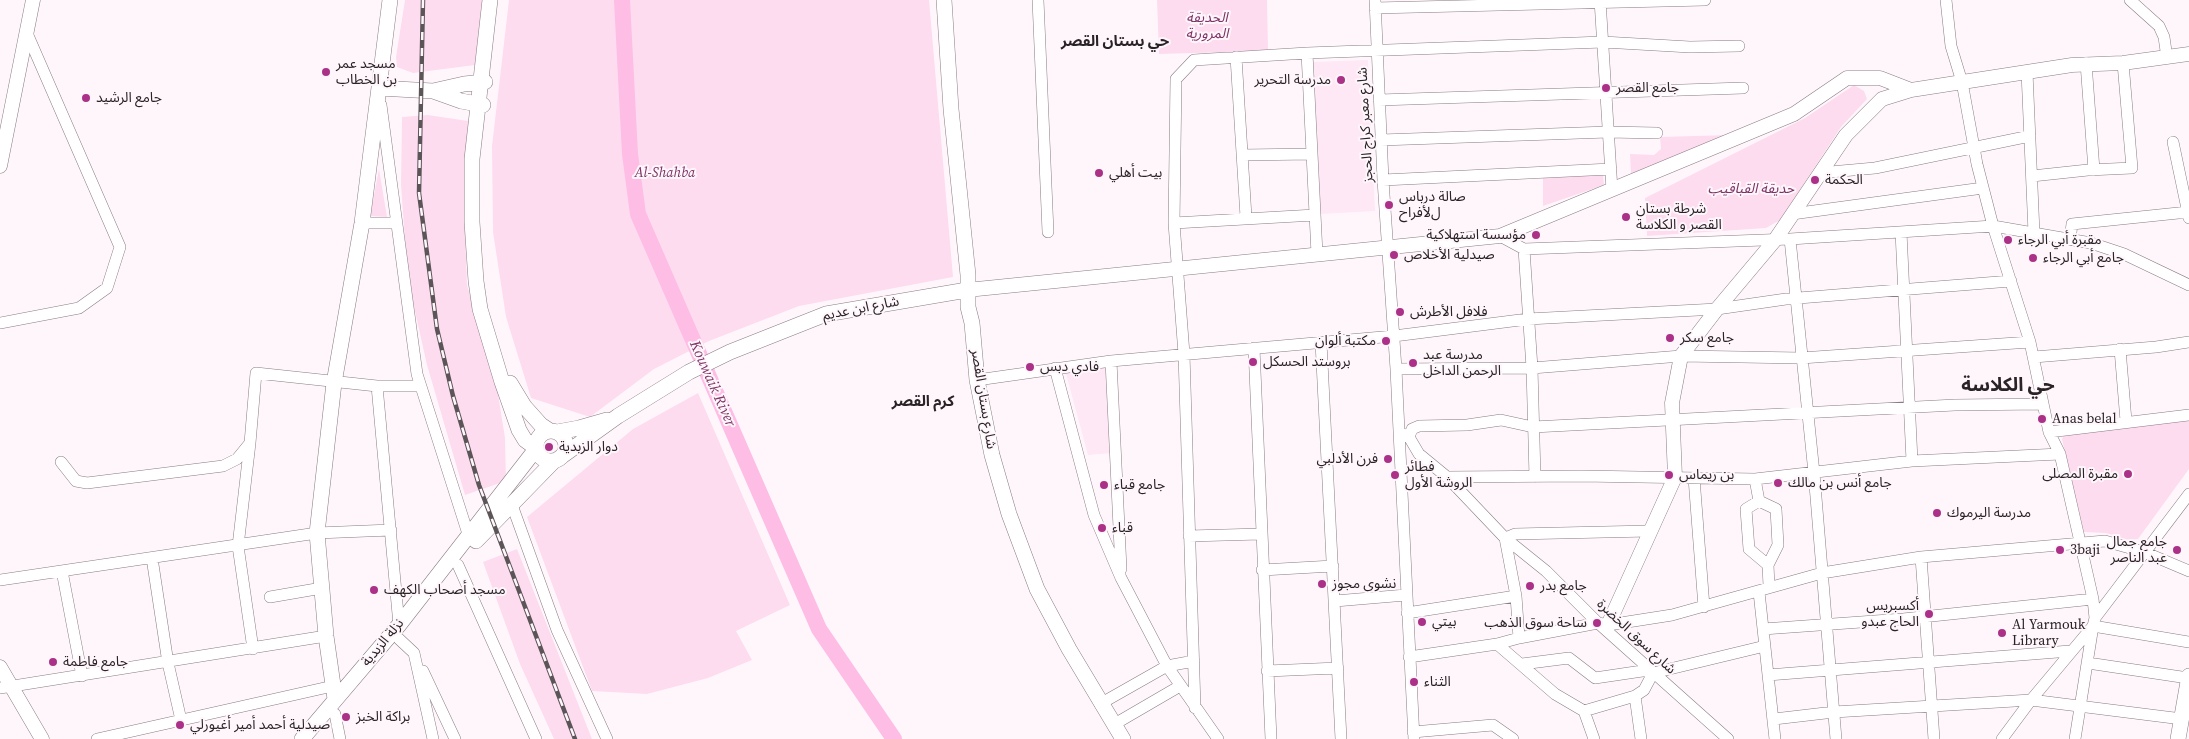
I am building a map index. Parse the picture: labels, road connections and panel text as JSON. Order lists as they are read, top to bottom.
{
  "streets": {
    "main road": ["شارع ابن عديم", "شارع بستان القصر", "نزلة الزبدية"],
    "street": ["شارع معبر كراج الحجز", "شارع سوق الخضرة"]
  },
  "crossings": [
    ["شارع معبر كراج الحجز", "شارع سوق الخضرة"],
    ["شارع ابن عديم", "شارع بستان القصر"],
    ["شارع ابن عديم", "نزلة الزبدية"]
  ],
  "districts": ["حي بستان القصر", "حي الكلاسة", "كرم القصر"],
  "water": ["Kouwaik River"],
  "parks": ["الحديقة المرورية", "Al-Shahba", "حديقة القباقيب"],
  "places": [
    "مسجد عمر بن الخطاب",
    "مدرسة التحرير",
    "جامع القصر",
    "جامع الرشيد",
    "بيت أهلي",
    "الحكمة",
    "صالة درباس لﻷفراح",
    "شرطة بستان القصر و الكلاسة",
    "مؤسسة استهلاكية",
    "مقبرة أبي الرجاء",
    "صيدلية اﻷخلاص",
    "جامع أبي الرجاء",
    "فلافل اﻷطرش",
    "جامع سكر",
    "مكتبة ألوان",
    "بروستد الحسكل",
    "مدرسة عبد الرحمن الداخل",
    "فادي دبس",
    "Anas belal",
    "دوار الزبدية",
    "فرن اﻷدلبي",
    "مقبرة المصلى",
    "فطائر الروشة الأول",
    "بن ريماس",
    "جامع أنس بن مالك",
    "جامع قباء",
    "مدرسة اليرموك",
    "قباء",
    "3baji",
    "جامع جمال عبد الناصر",
    "نشوى مجوز",
    "جامع بدر",
    "مسجد أصحاب الكهف",
    "أكسبريس الحاج عبدو",
    "بيتي",
    "ساحة سوق الذهب",
    "Al Yarmouk Library",
    "جامع فاطمة",
    "الثناء",
    "براكة الخبز",
    "صيدلية أحمد أمير أغيورلي"
  ]
}
